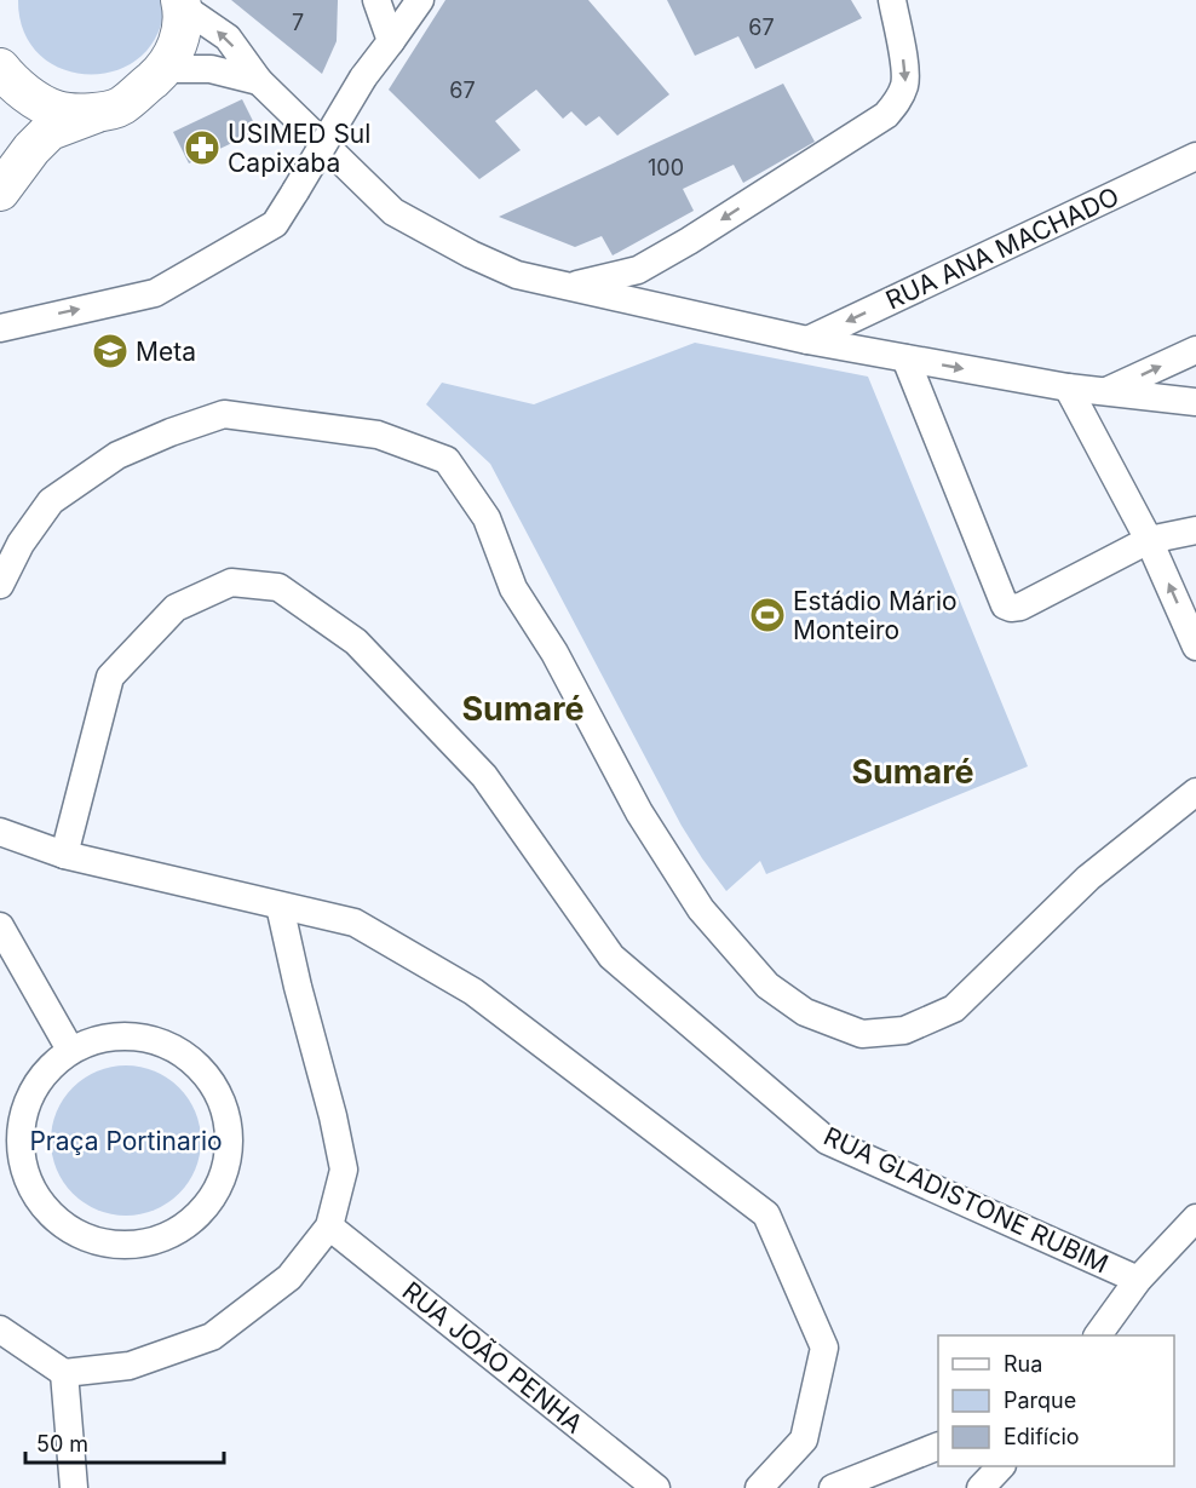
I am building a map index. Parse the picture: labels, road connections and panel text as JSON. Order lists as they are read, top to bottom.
{
  "streets": {
    "street": ["RUA ANA MACHADO", "RUA GLADISTONE RUBIM", "RUA JOÃO PENHA"]
  },
  "one_way": ["RUA ANA MACHADO"],
  "districts": ["Sumaré", "Sumaré"],
  "parks": ["Praça Portinario"],
  "places": {
    "pharmacy": ["USIMED Sul Capixaba"],
    "school or university": ["Meta"],
    "sports": ["Estádio Mário Monteiro"]
  },
  "house_numbers": [
    "7",
    "67",
    "67",
    "100"
  ],
  "legend": ["Rua", "Parque", "Edifício"],
  "scale_bar": "50 m"
}
